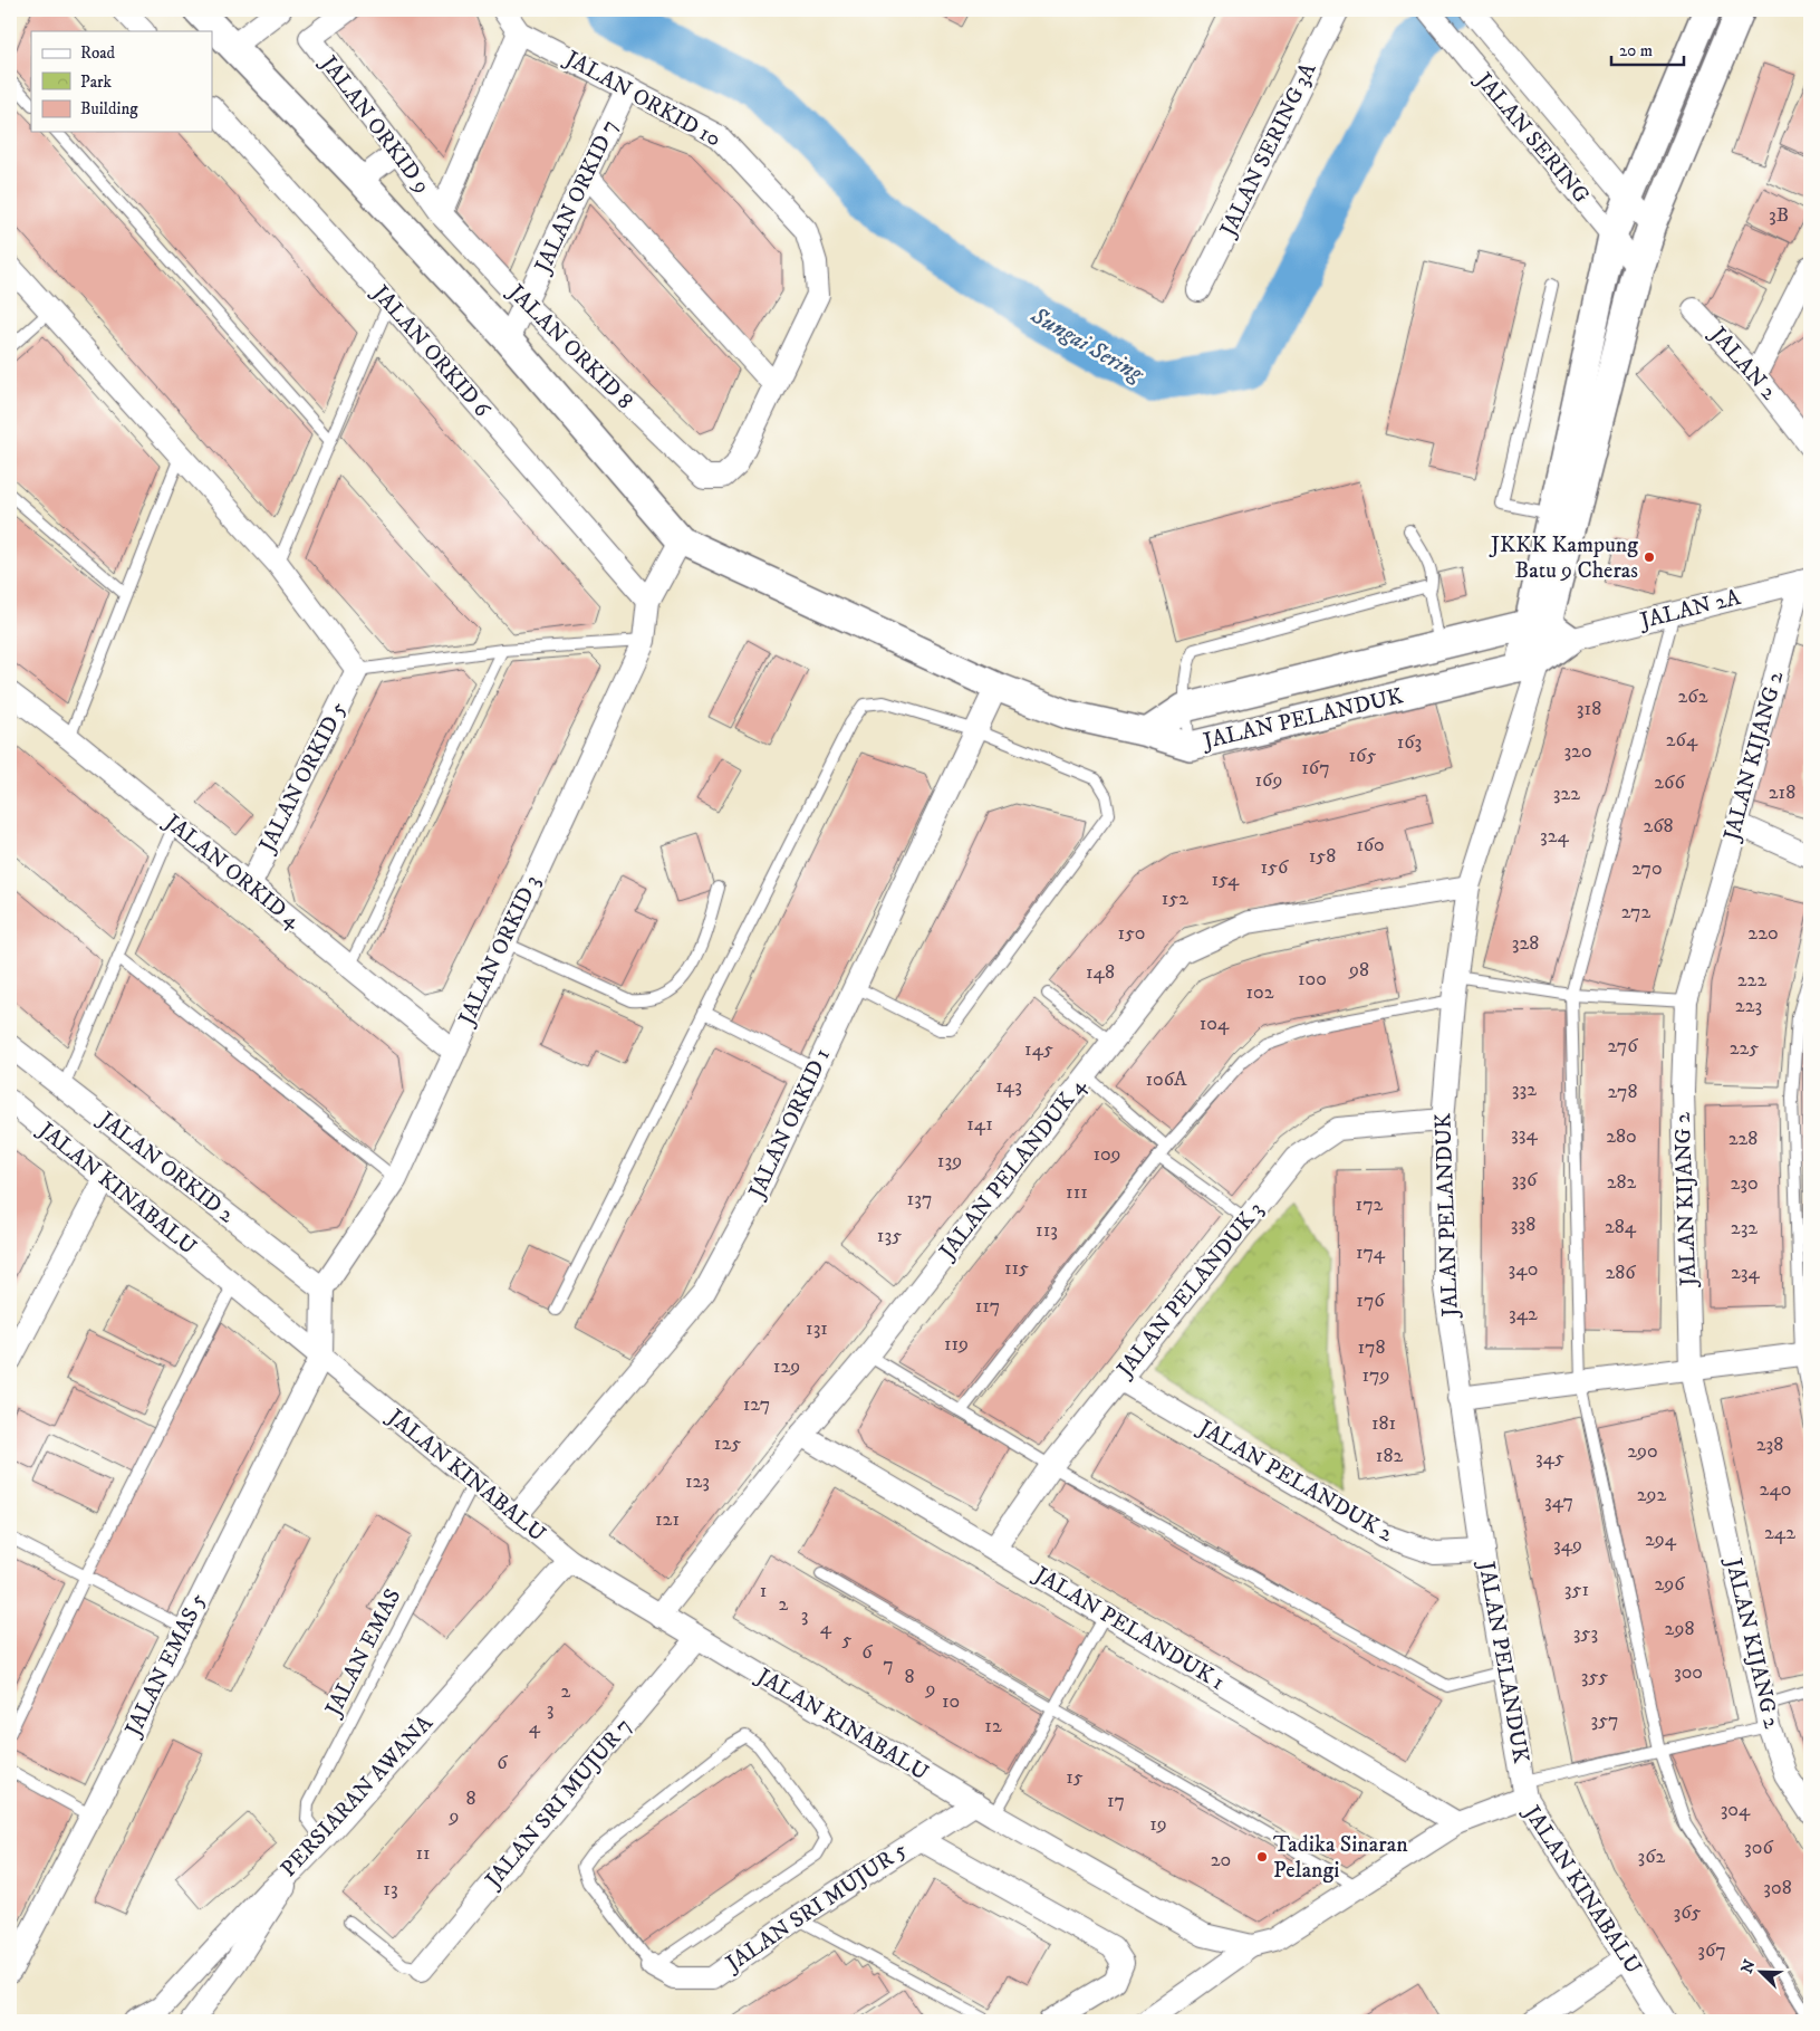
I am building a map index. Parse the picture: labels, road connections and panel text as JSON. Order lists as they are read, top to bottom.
{
  "streets": {
    "street": [
      "JALAN ORKID 10",
      "JALAN ORKID 9",
      "JALAN SERING",
      "JALAN SERING 3A",
      "JALAN ORKID 7",
      "JALAN ORKID 8",
      "JALAN ORKID 6",
      "JALAN 2",
      "JALAN 2A",
      "JALAN PELANDUK",
      "JALAN KIJANG 2",
      "JALAN ORKID 5",
      "JALAN ORKID 4",
      "JALAN ORKID 3",
      "JALAN ORKID 1",
      "JALAN ORKID 2",
      "JALAN PELANDUK 4",
      "JALAN KINABALU",
      "JALAN PELANDUK 3",
      "JALAN PELANDUK 2",
      "JALAN PELANDUK 1",
      "JALAN EMAS 5",
      "PERSIARAN AWANA",
      "JALAN SRI MUJUR 7",
      "JALAN SRI MUJUR 5"
    ],
    "lane": ["JALAN EMAS"]
  },
  "crossings": [
    ["JALAN ORKID 10", "JALAN ORKID 7"],
    ["JALAN ORKID 10", "JALAN ORKID 8"],
    ["JALAN ORKID 9", "JALAN ORKID 8"],
    ["JALAN ORKID 7", "JALAN ORKID 8"],
    ["JALAN ORKID 6", "JALAN ORKID 3"],
    ["JALAN 2A", "JALAN KIJANG 2"],
    ["JALAN PELANDUK", "JALAN PELANDUK 4"],
    ["JALAN PELANDUK", "JALAN KINABALU"],
    ["JALAN PELANDUK", "JALAN PELANDUK 3"],
    ["JALAN PELANDUK", "JALAN PELANDUK 2"],
    ["JALAN ORKID 5", "JALAN ORKID 4"],
    ["JALAN ORKID 4", "JALAN ORKID 3"],
    ["JALAN ORKID 3", "JALAN ORKID 2"],
    ["JALAN ORKID 1", "JALAN KINABALU"],
    ["JALAN PELANDUK 4", "JALAN KINABALU"],
    ["JALAN PELANDUK 4", "JALAN PELANDUK 1"],
    ["JALAN KINABALU", "JALAN PELANDUK 1"],
    ["JALAN KINABALU", "JALAN EMAS"],
    ["JALAN KINABALU", "JALAN EMAS 5"],
    ["JALAN KINABALU", "PERSIARAN AWANA"],
    ["JALAN KINABALU", "JALAN SRI MUJUR 7"],
    ["JALAN KINABALU", "JALAN SRI MUJUR 5"],
    ["JALAN PELANDUK 3", "JALAN PELANDUK 2"],
    ["JALAN PELANDUK 3", "JALAN PELANDUK 1"],
    ["JALAN EMAS", "PERSIARAN AWANA"]
  ],
  "water": ["Sungai Sering"],
  "places": ["JKKK Kampung Batu 9 Cheras", "Tadika Sinaran Pelangi"],
  "house_numbers": [
    "3B",
    "262",
    "318",
    "264",
    "163",
    "320",
    "165",
    "167",
    "169",
    "266",
    "218",
    "322",
    "268",
    "324",
    "160",
    "158",
    "156",
    "270",
    "154",
    "152",
    "272",
    "150",
    "220",
    "328",
    "98",
    "148",
    "100",
    "222",
    "102",
    "223",
    "104",
    "276",
    "225",
    "145",
    "106A",
    "143",
    "332",
    "278",
    "141",
    "334",
    "280",
    "228",
    "109",
    "139",
    "336",
    "282",
    "230",
    "111",
    "137",
    "172",
    "338",
    "284",
    "232",
    "113",
    "135",
    "174",
    "115",
    "340",
    "286",
    "234",
    "176",
    "117",
    "342",
    "131",
    "119",
    "178",
    "129",
    "179",
    "127",
    "181",
    "125",
    "238",
    "290",
    "182",
    "345",
    "123",
    "240",
    "292",
    "347",
    "121",
    "242",
    "294",
    "349",
    "296",
    "351",
    "1",
    "2",
    "3",
    "4",
    "298",
    "353",
    "5",
    "6",
    "7",
    "300",
    "8",
    "355",
    "9",
    "2",
    "10",
    "3",
    "357",
    "12",
    "4",
    "6",
    "15",
    "8",
    "17",
    "304",
    "9",
    "19",
    "306",
    "11",
    "362",
    "20",
    "308",
    "13",
    "365",
    "367"
  ],
  "legend": ["Road", "Park", "Building"],
  "scale_bar": "20 m",
  "north": "top left"
}
